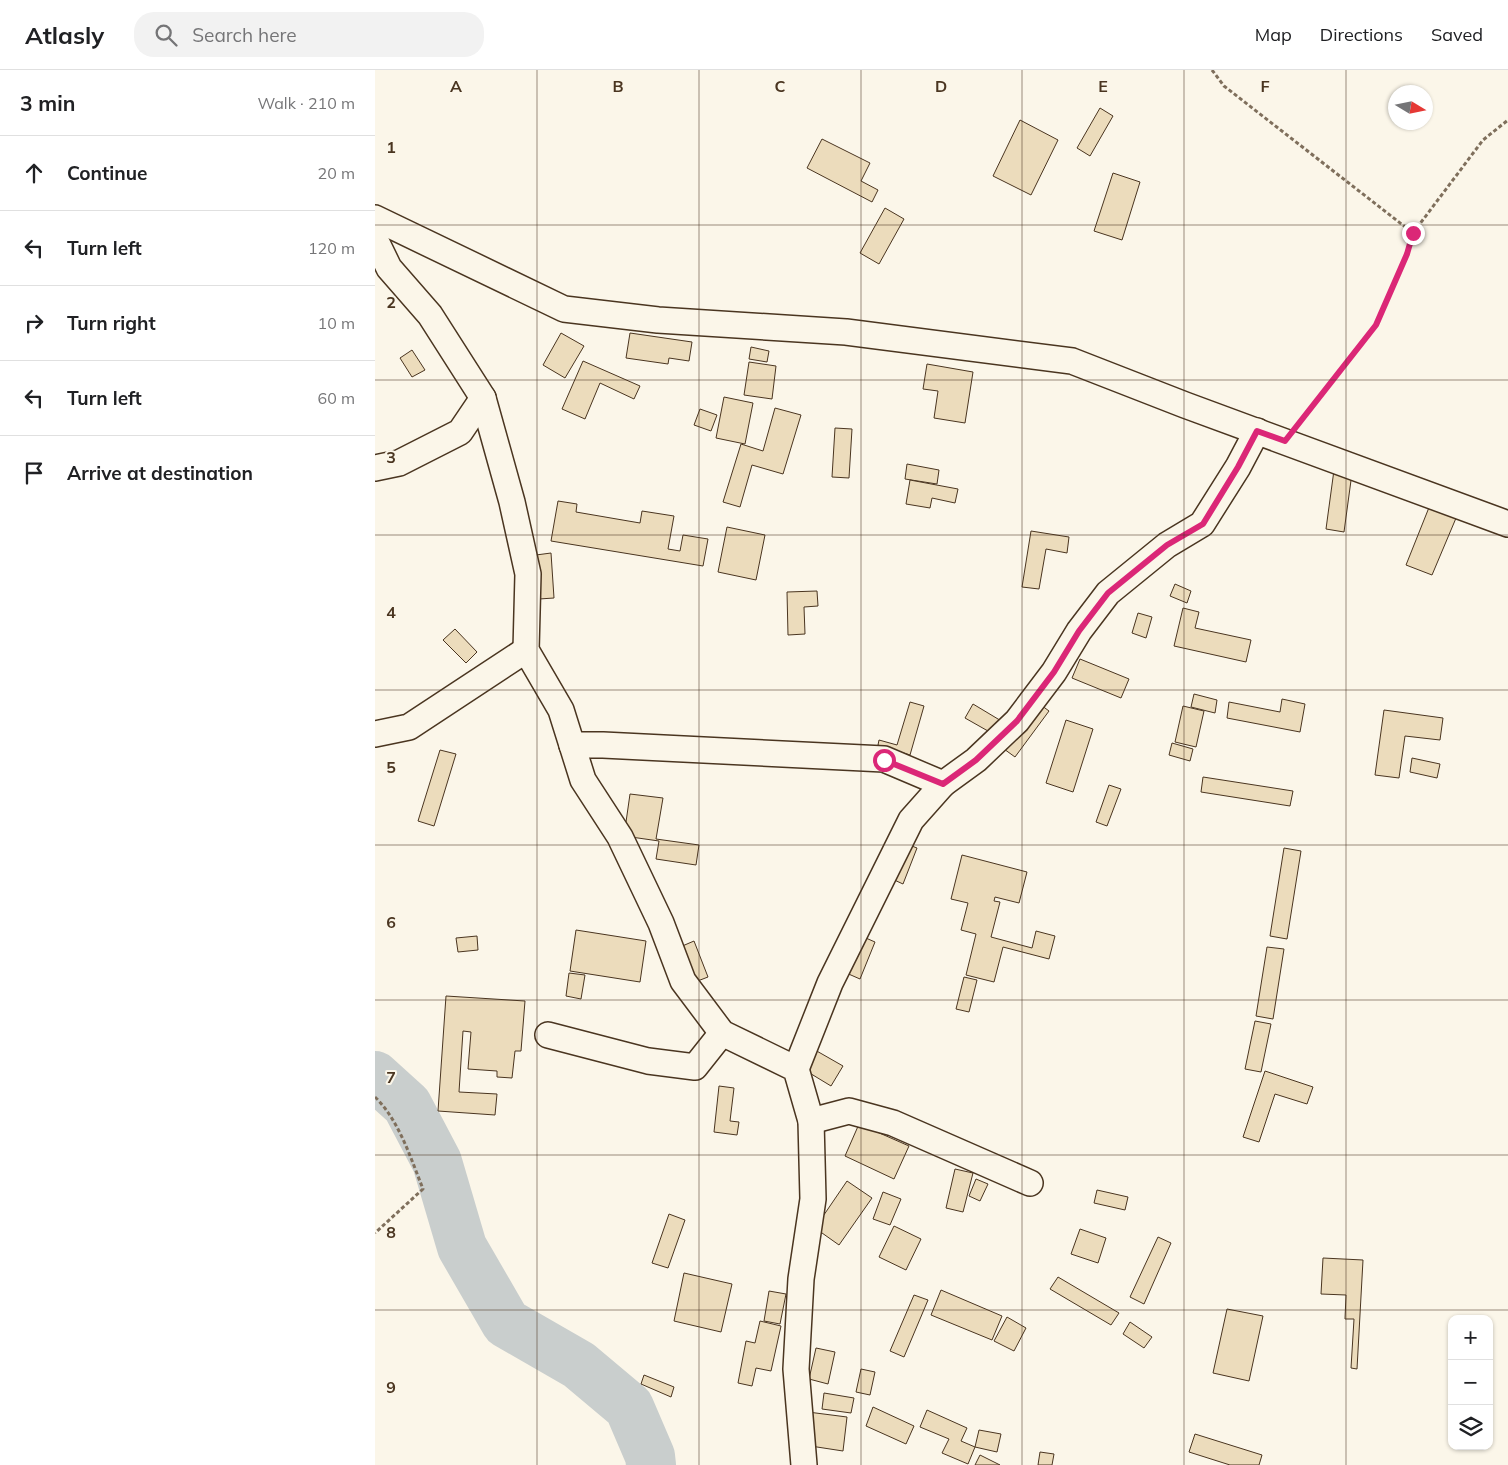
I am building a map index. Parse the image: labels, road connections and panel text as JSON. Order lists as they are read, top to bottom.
{
  "north": "right",
  "page": {
    "header": "Atlasly",
    "search": "Search here",
    "nav": ["Map", "Directions", "Saved"],
    "heading": ["3 min", "Walk · 210 m"],
    "list": [
      ["Continue", "20 m"],
      ["Turn left", "120 m"],
      ["Turn right", "10 m"],
      ["Turn left", "60 m"],
      "Arrive at destination"
    ],
    "map_buttons": ["+", "−"]
  },
  "grid": {
    "columns": [
      "A",
      "B",
      "C",
      "D",
      "E",
      "F"
    ],
    "rows": [
      "1",
      "2",
      "3",
      "4",
      "5",
      "6",
      "7",
      "8",
      "9"
    ]
  }
}
